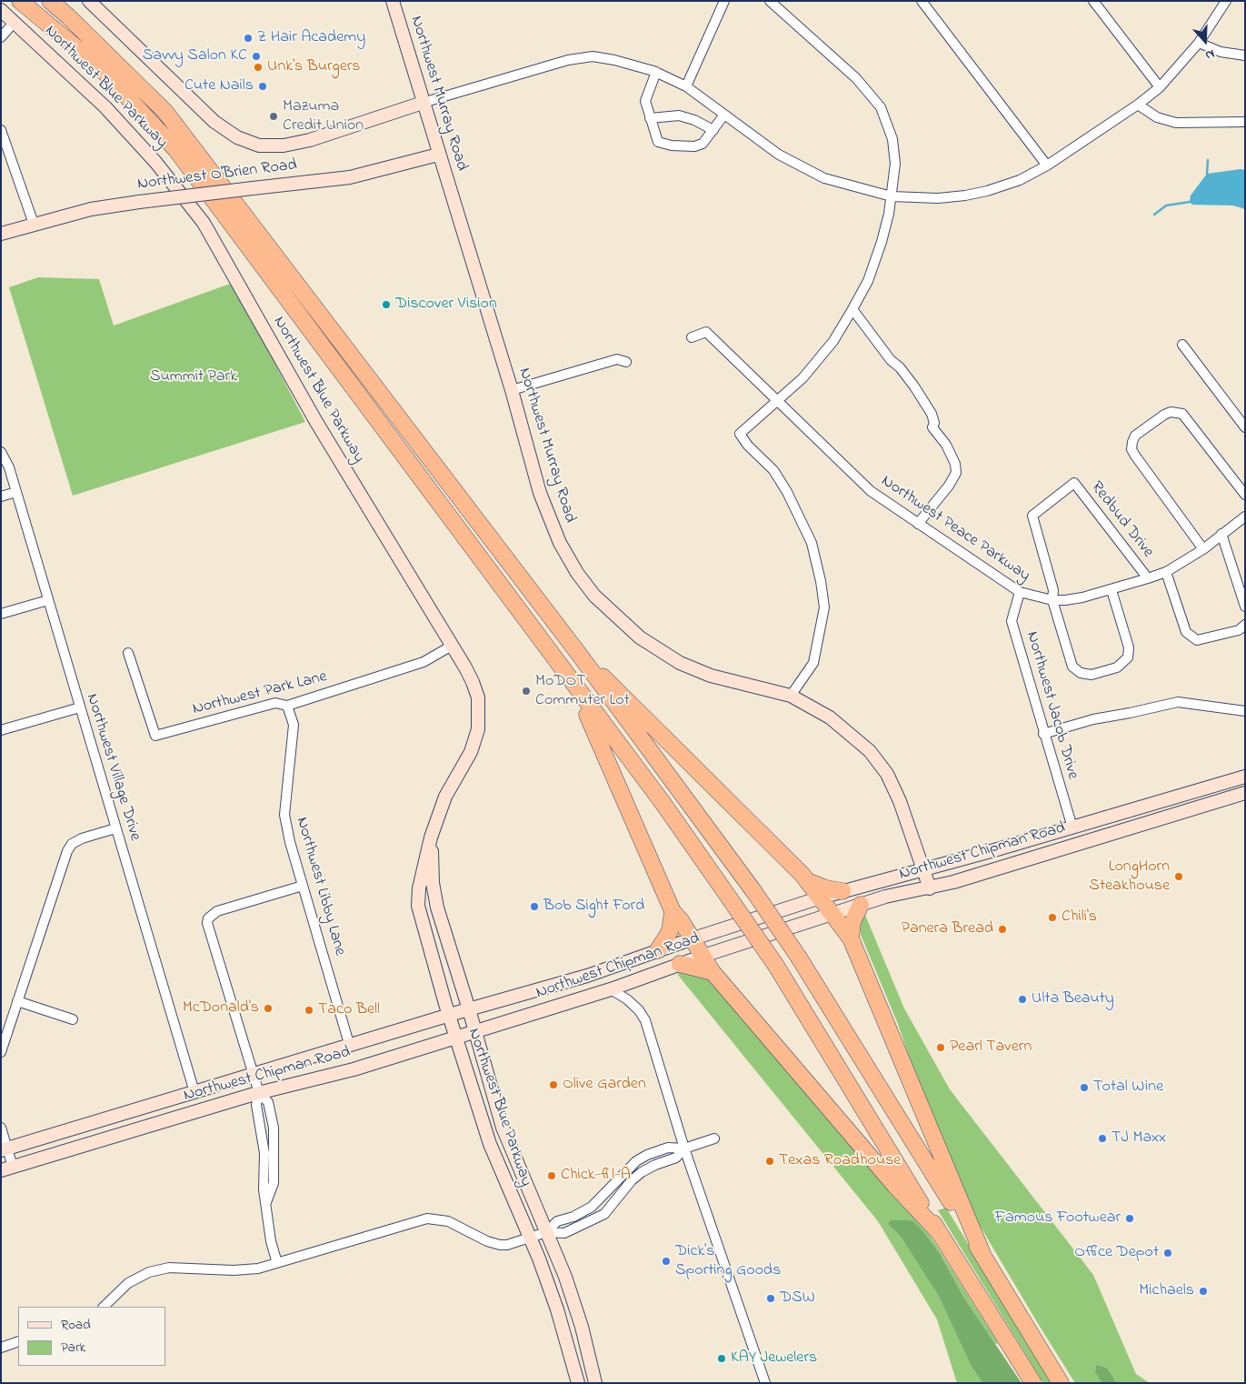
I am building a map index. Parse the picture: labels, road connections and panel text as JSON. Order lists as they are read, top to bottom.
{
  "streets": {
    "street": [
      "Northwest Blue Parkway",
      "Northwest Murray Road",
      "Northwest O'Brien Road",
      "Redbud Drive",
      "Northwest Peace Parkway",
      "Northwest Park Lane",
      "Northwest Jacob Drive",
      "Northwest Village Drive",
      "Northwest Chipman Road",
      "Northwest Libby Lane"
    ]
  },
  "crossings": [
    ["Northwest Blue Parkway", "Northwest Park Lane"],
    ["Northwest Blue Parkway", "Northwest Chipman Road"],
    ["Northwest Murray Road", "Northwest O'Brien Road"],
    ["Northwest Murray Road", "Northwest Chipman Road"],
    ["Redbud Drive", "Northwest Peace Parkway"],
    ["Northwest Peace Parkway", "Northwest Jacob Drive"],
    ["Northwest Park Lane", "Northwest Libby Lane"],
    ["Northwest Jacob Drive", "Northwest Chipman Road"],
    ["Northwest Village Drive", "Northwest Chipman Road"],
    ["Northwest Chipman Road", "Northwest Libby Lane"]
  ],
  "parks": ["Summit Park"],
  "places": [
    "Z Hair Academy",
    "Savvy Salon KC",
    "Unk's Burgers",
    "Cute Nails",
    "Mazuma Credit Union",
    "Discover Vision",
    "MoDOT Commuter Lot",
    "LongHorn Steakhouse",
    "Bob Sight Ford",
    "Chili's",
    "Panera Bread",
    "Ulta Beauty",
    "McDonald's",
    "Taco Bell",
    "Pearl Tavern",
    "Olive Garden",
    "Total Wine",
    "TJ Maxx",
    "Texas Roadhouse",
    "Chick-fil-A",
    "Famous Footwear",
    "Office Depot",
    "Dick's Sporting Goods",
    "Michaels",
    "DSW",
    "KAY Jewelers"
  ],
  "legend": ["Road", "Park"],
  "north": "bottom"
}
